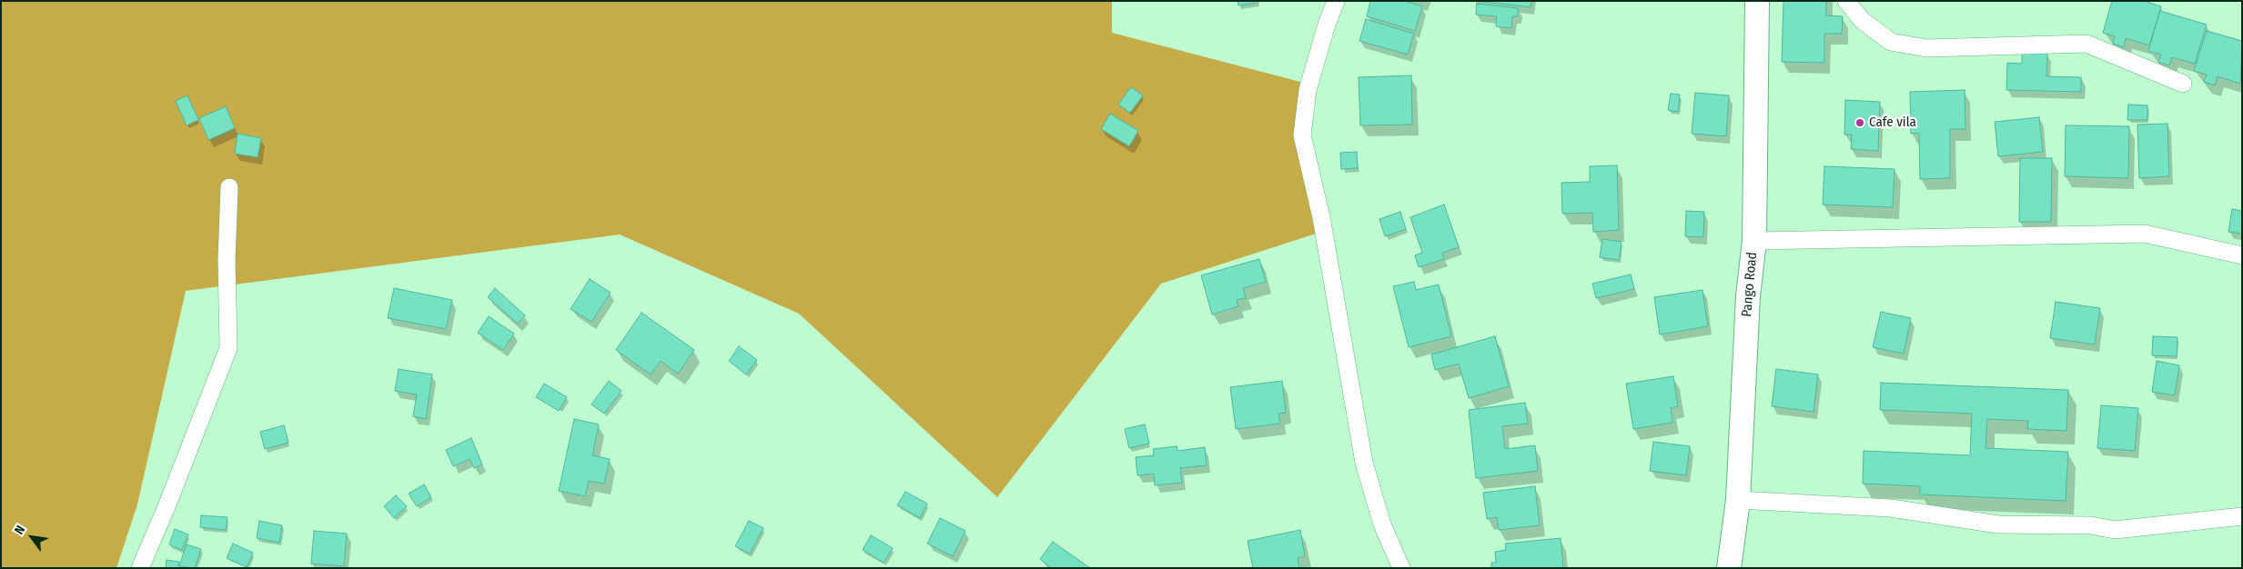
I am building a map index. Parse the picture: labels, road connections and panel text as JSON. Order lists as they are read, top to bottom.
{
  "streets": {
    "street": ["Pango Road"]
  },
  "places": ["Cafe vila"],
  "north": "top left"
}
